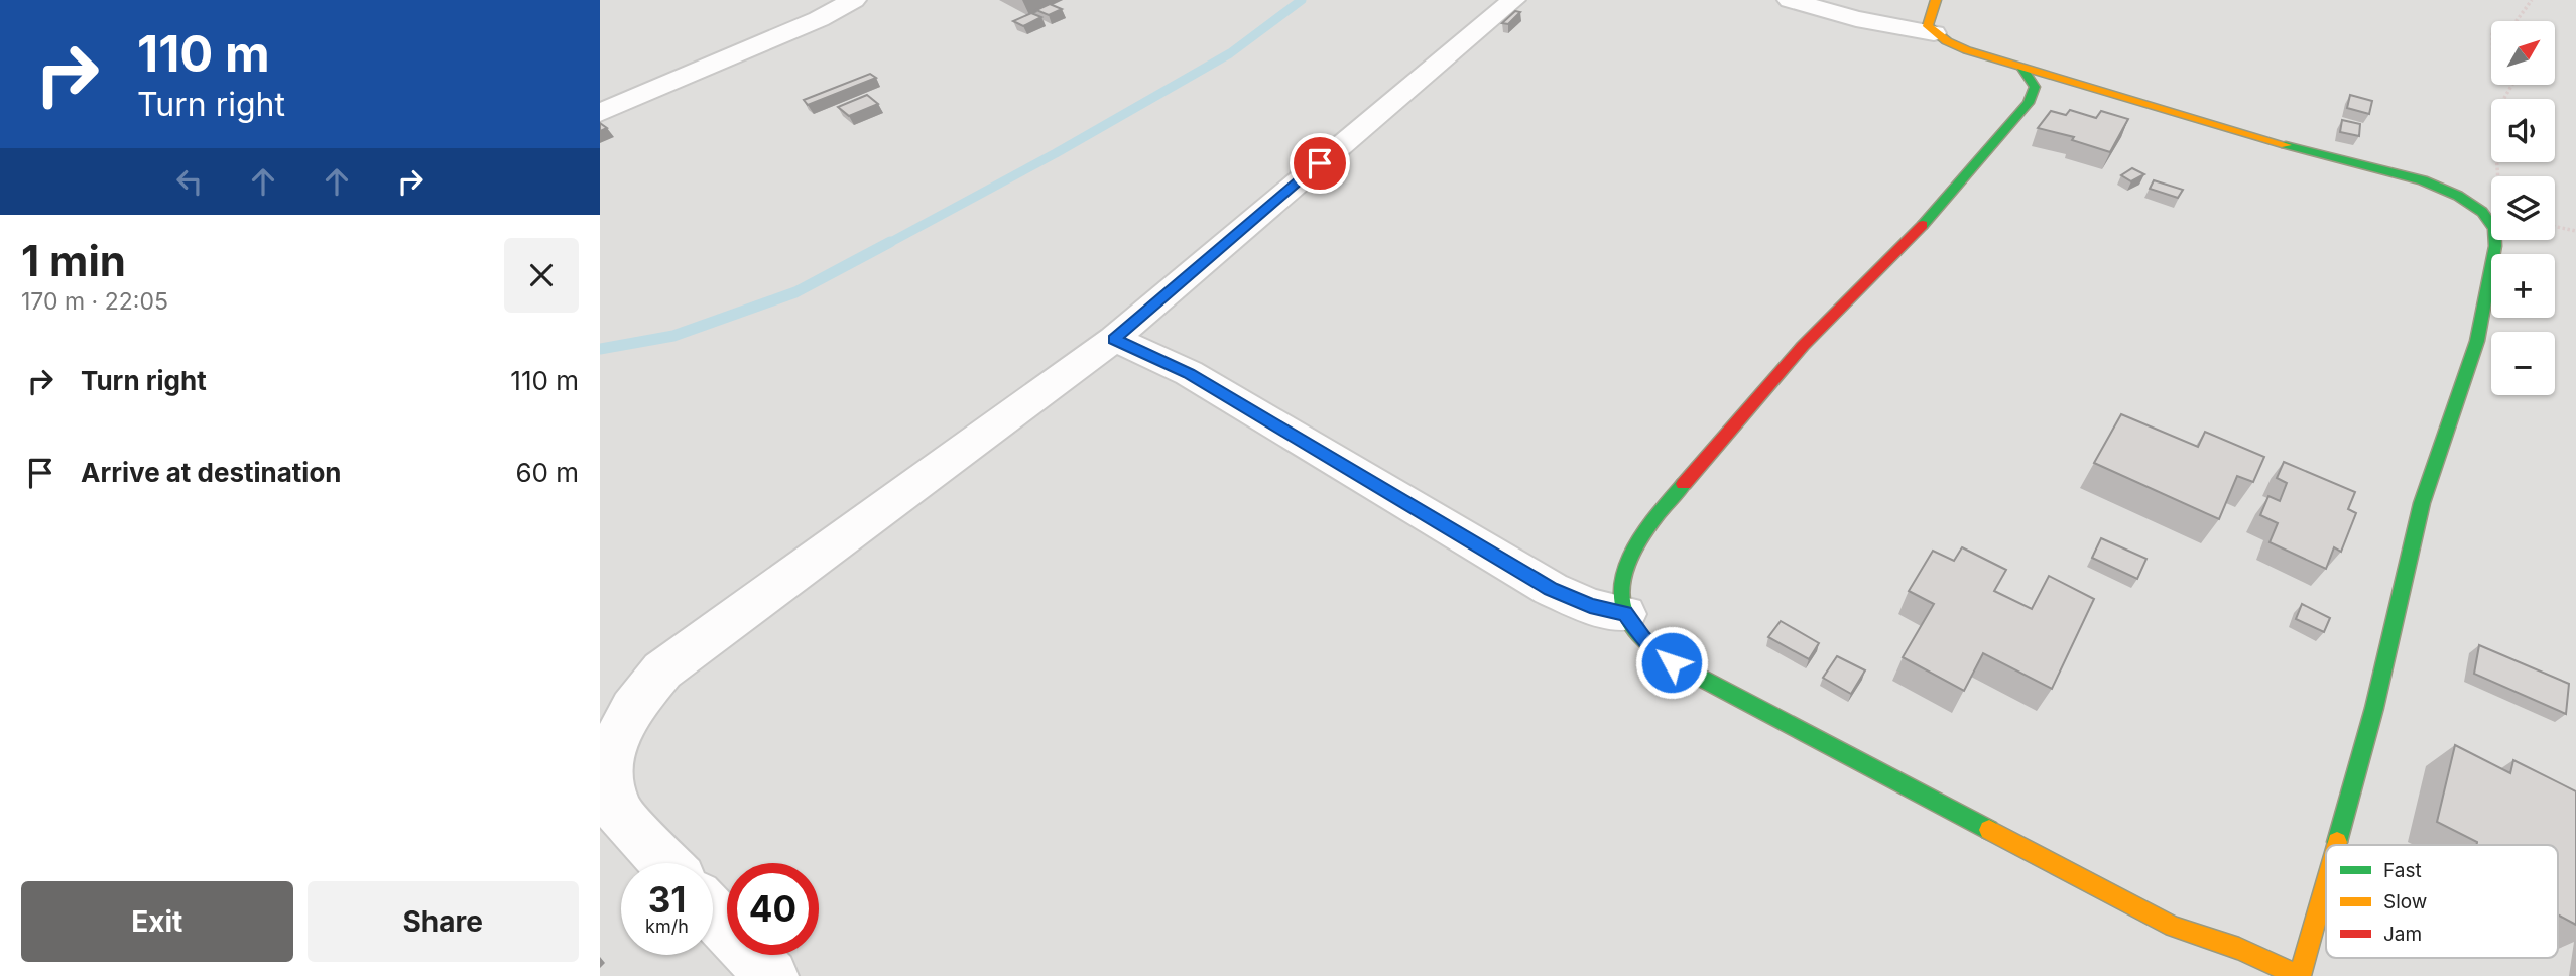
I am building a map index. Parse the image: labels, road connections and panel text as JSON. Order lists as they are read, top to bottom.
{
  "legend": ["Fast", "Slow", "Jam"],
  "north": "top right",
  "page": {
    "turn": ["110 m", "Turn right"],
    "map_buttons": ["+", "−"],
    "heading": ["1 min", "170 m · 22:05"],
    "list": [
      {
        "name": "Turn right",
        "value": "110 m"
      },
      {
        "name": "Arrive at destination",
        "value": "60 m"
      }
    ],
    "speed": "31 km/h",
    "limit": "40",
    "buttons": ["Exit", "Share"]
  }
}
